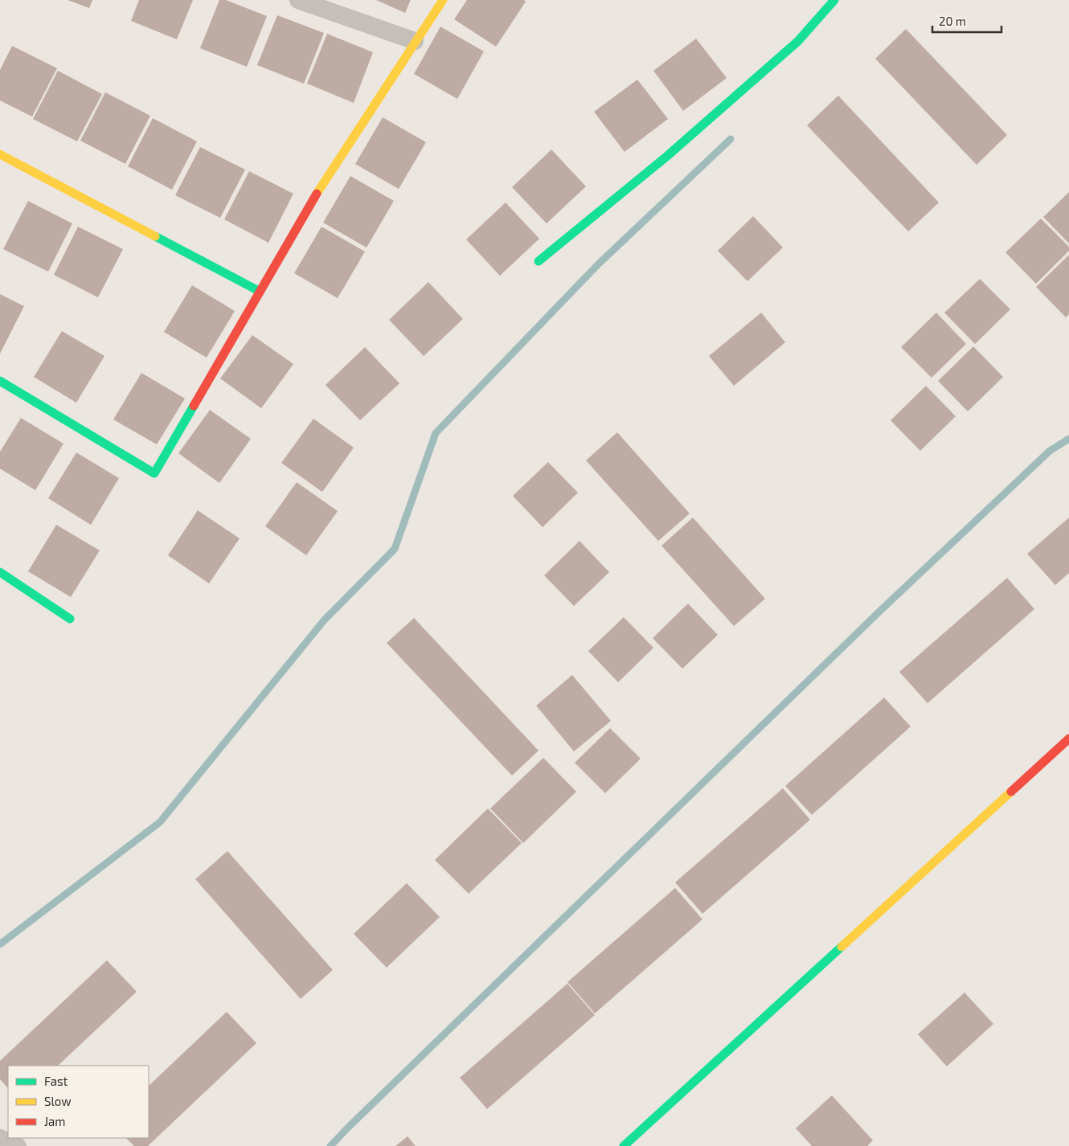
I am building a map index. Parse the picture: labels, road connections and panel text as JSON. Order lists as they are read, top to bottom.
{
  "legend": ["Fast", "Slow", "Jam"],
  "scale_bar": "20 m"
}
